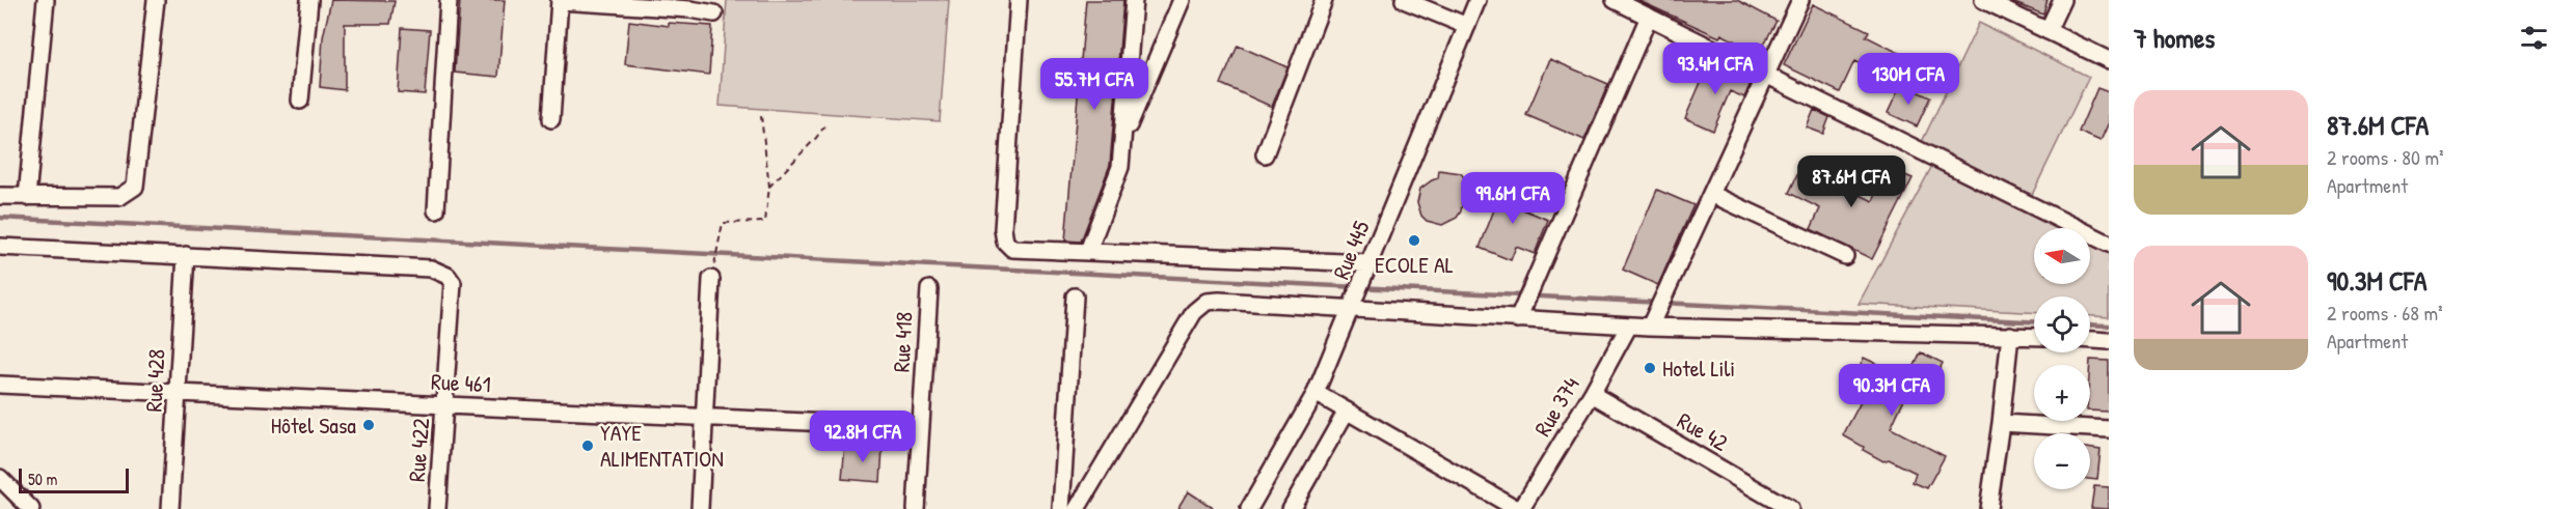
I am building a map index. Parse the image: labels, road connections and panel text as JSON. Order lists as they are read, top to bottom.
{
  "streets": {
    "street": [
      "Rue 445",
      "Rue 418",
      "Rue 428",
      "Rue 461",
      "Rue 374",
      "Rue 42",
      "Rue 422"
    ]
  },
  "crossings": [
    ["Rue 418", "Rue 461"],
    ["Rue 428", "Rue 461"],
    ["Rue 428", "Rue 422"],
    ["Rue 461", "Rue 422"],
    ["Rue 374", "Rue 42"]
  ],
  "places": [
    "ECOLE AL",
    "Hotel Lili",
    "Hôtel Sasa",
    "YAYE ALIMENTATION"
  ],
  "scale_bar": "50 m",
  "north": "left",
  "page": {
    "heading": "7 homes",
    "price": [
      "93.4M CFA",
      "130M CFA",
      "55.7M CFA",
      "87.6M CFA",
      "99.6M CFA",
      "90.3M CFA",
      "92.8M CFA"
    ],
    "list": [
      {
        "name": "87.6M CFA",
        "note": "2 rooms · 80 m² · Apartment"
      },
      {
        "name": "90.3M CFA",
        "note": "2 rooms · 68 m² · Apartment"
      }
    ],
    "map_buttons": ["+", "−"],
    "scale": "50 m"
  }
}
